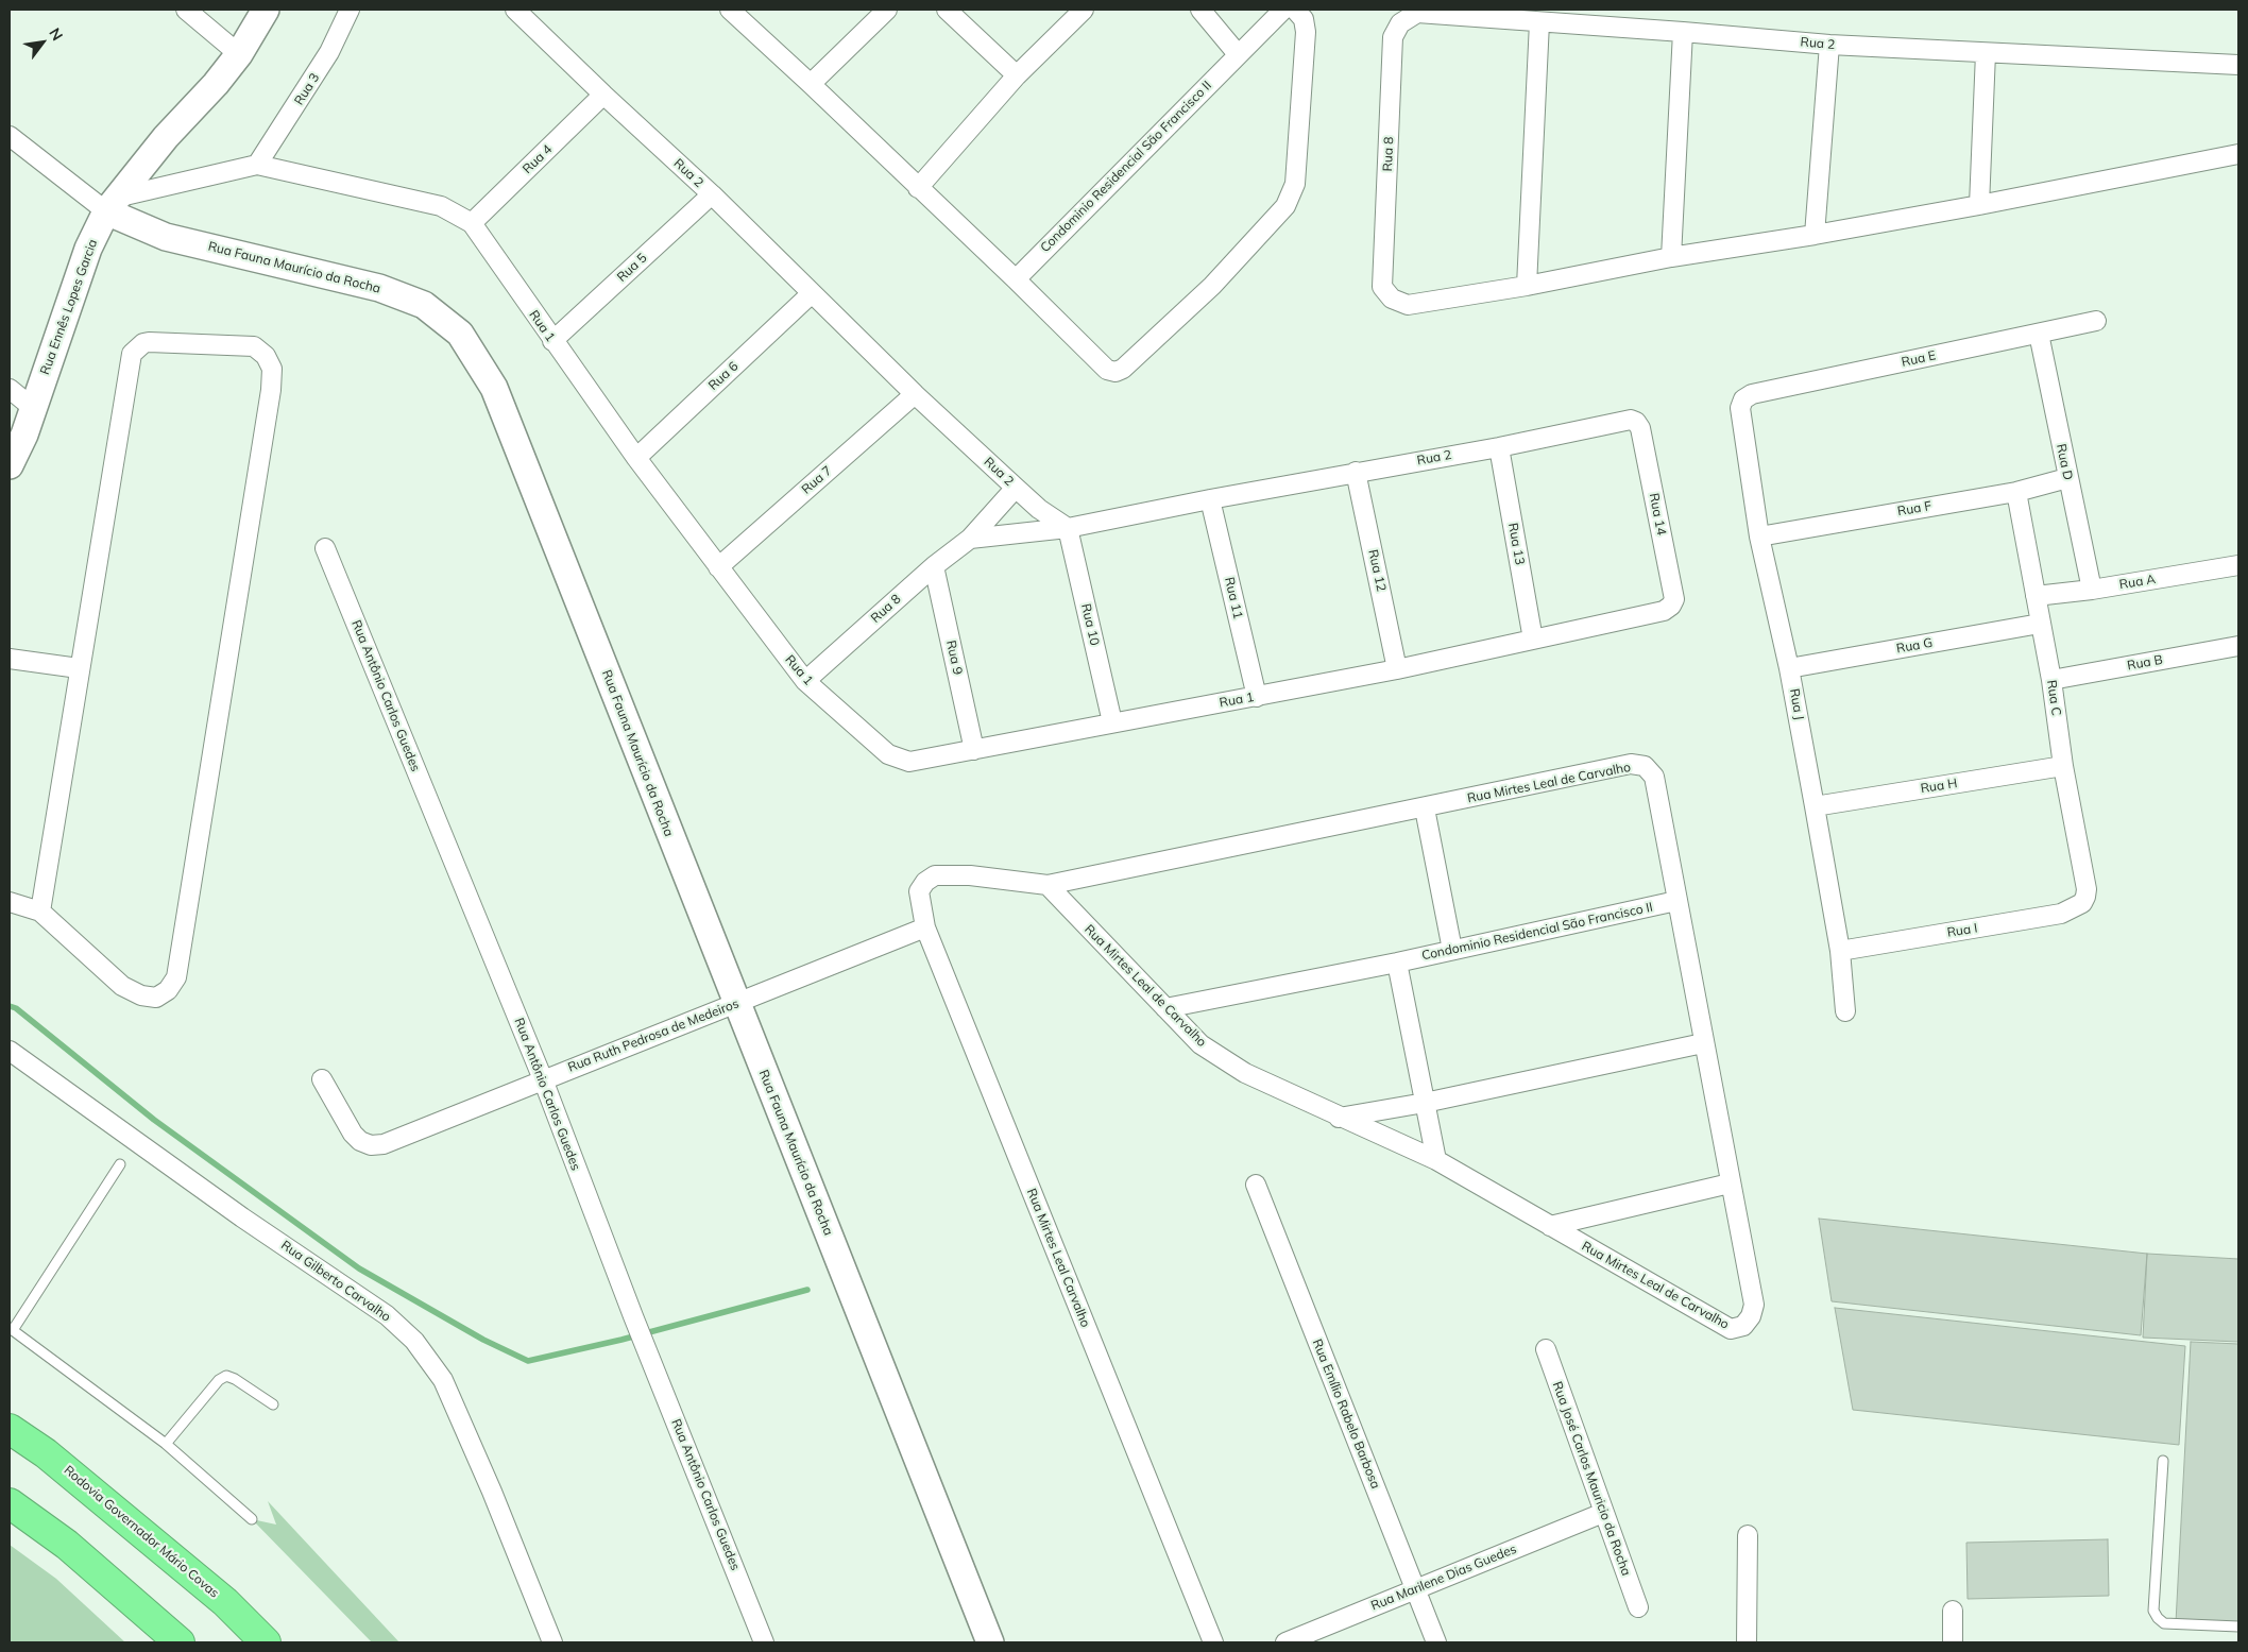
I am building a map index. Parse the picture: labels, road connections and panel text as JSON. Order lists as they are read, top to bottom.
{
  "streets": {
    "highway": ["Rodovia Governador Mário Covas"],
    "street": [
      "Rua 2",
      "Rua 3",
      "Rua 8",
      "Rua 4",
      "Condominio Residencial São Francisco II",
      "Rua Fauna Maurício da Rocha",
      "Rua 5",
      "Rua Ennês Lopes Garcia",
      "Rua 1",
      "Rua E",
      "Rua 6",
      "Rua D",
      "Rua 7",
      "Rua F",
      "Rua 14",
      "Rua 13",
      "Rua 12",
      "Rua A",
      "Rua 11",
      "Rua 10",
      "Rua G",
      "Rua 9",
      "Rua B",
      "Rua Antônio Carlos Guedes",
      "Rua C",
      "Rua J",
      "Rua Mirtes Leal de Carvalho",
      "Rua H",
      "Rua I",
      "Rua Ruth Pedrosa de Medeiros",
      "Rua Mirtes Leal Carvalho",
      "Rua Gilberto Carvalho",
      "Rua Emílio Rabelo Barbosa",
      "Rua José Carlos Mauricio da Rocha",
      "Rua Marilene Dias Guedes"
    ]
  },
  "crossings": [
    ["Rua 2", "Rua 8"],
    ["Rua 2", "Rua 4"],
    ["Rua 2", "Rua 5"],
    ["Rua 2", "Rua 6"],
    ["Rua 2", "Rua 7"],
    ["Rua 2", "Rua 14"],
    ["Rua 2", "Rua 13"],
    ["Rua 2", "Rua 12"],
    ["Rua 2", "Rua 11"],
    ["Rua 2", "Rua 10"],
    ["Rua 3", "Rua 1"],
    ["Rua 8", "Rua 1"],
    ["Rua 8", "Rua 10"],
    ["Rua 8", "Rua 9"],
    ["Rua 4", "Rua 1"],
    ["Condominio Residencial São Francisco II", "Rua Mirtes Leal de Carvalho"],
    ["Rua Fauna Maurício da Rocha", "Rua Ennês Lopes Garcia"],
    ["Rua Fauna Maurício da Rocha", "Rua 1"],
    ["Rua Fauna Maurício da Rocha", "Rua Ruth Pedrosa de Medeiros"],
    ["Rua 5", "Rua 1"],
    ["Rua Ennês Lopes Garcia", "Rua 1"],
    ["Rua 1", "Rua 6"],
    ["Rua 1", "Rua 7"],
    ["Rua 1", "Rua 14"],
    ["Rua 1", "Rua 13"],
    ["Rua 1", "Rua 12"],
    ["Rua 1", "Rua 11"],
    ["Rua 1", "Rua 10"],
    ["Rua 1", "Rua 9"],
    ["Rua E", "Rua D"],
    ["Rua E", "Rua J"],
    ["Rua D", "Rua F"],
    ["Rua D", "Rua A"],
    ["Rua F", "Rua C"],
    ["Rua F", "Rua J"],
    ["Rua A", "Rua C"],
    ["Rua G", "Rua C"],
    ["Rua G", "Rua J"],
    ["Rua B", "Rua C"],
    ["Rua Antônio Carlos Guedes", "Rua Ruth Pedrosa de Medeiros"],
    ["Rua C", "Rua H"],
    ["Rua C", "Rua I"],
    ["Rua J", "Rua H"],
    ["Rua J", "Rua I"],
    ["Rua Mirtes Leal de Carvalho", "Rua Mirtes Leal Carvalho"],
    ["Rua Ruth Pedrosa de Medeiros", "Rua Mirtes Leal Carvalho"],
    ["Rua Emílio Rabelo Barbosa", "Rua Marilene Dias Guedes"],
    ["Rua José Carlos Mauricio da Rocha", "Rua Marilene Dias Guedes"]
  ],
  "north": "top right"
}
